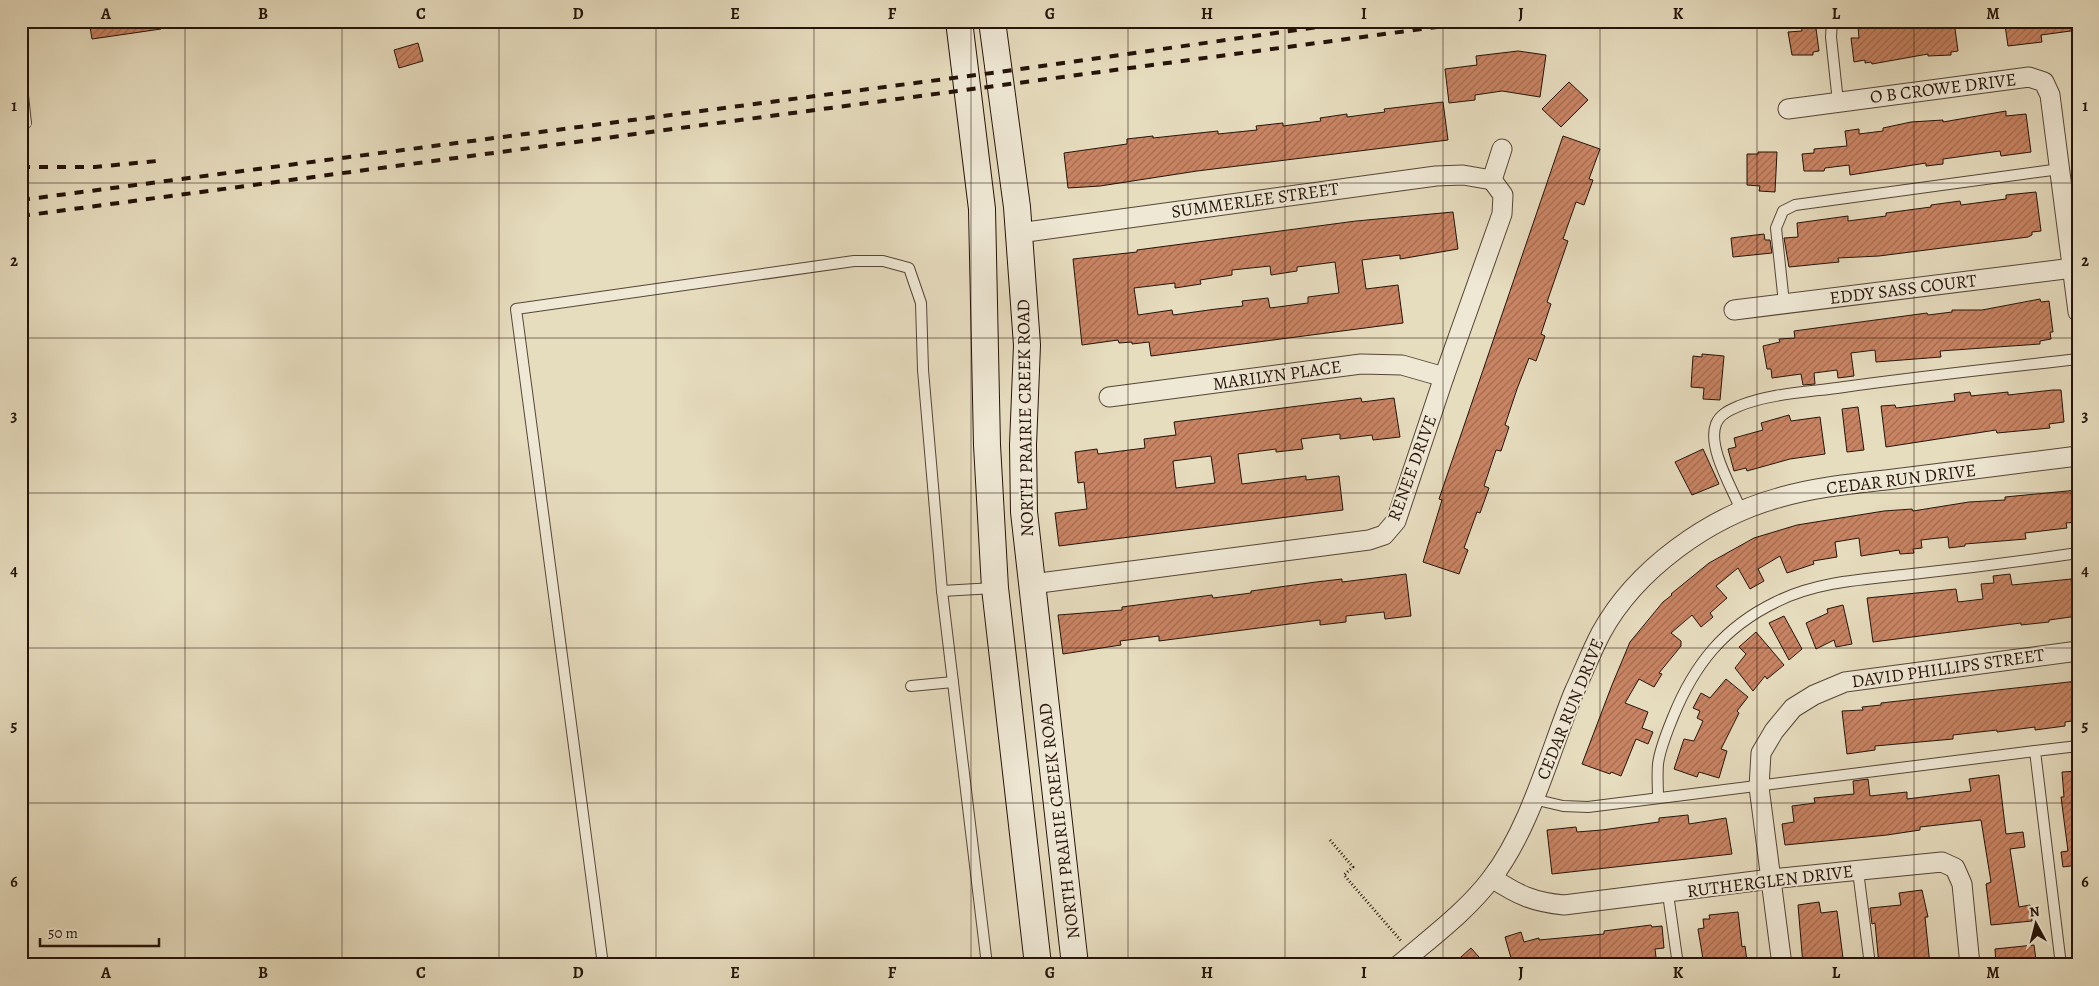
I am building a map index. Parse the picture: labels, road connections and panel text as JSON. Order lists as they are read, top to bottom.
{
  "streets": {
    "main road": ["NORTH PRAIRIE CREEK ROAD"],
    "street": [
      "O B CROWE DRIVE",
      "SUMMERLEE STREET",
      "EDDY SASS COURT",
      "MARILYN PLACE",
      "RENEE DRIVE",
      "CEDAR RUN DRIVE",
      "DAVID PHILLIPS STREET",
      "RUTHERGLEN DRIVE"
    ]
  },
  "crossings": [
    ["O B CROWE DRIVE", "EDDY SASS COURT"],
    ["SUMMERLEE STREET", "NORTH PRAIRIE CREEK ROAD"],
    ["SUMMERLEE STREET", "RENEE DRIVE"],
    ["MARILYN PLACE", "RENEE DRIVE"],
    ["NORTH PRAIRIE CREEK ROAD", "RENEE DRIVE"],
    ["CEDAR RUN DRIVE", "RUTHERGLEN DRIVE"],
    ["DAVID PHILLIPS STREET", "RUTHERGLEN DRIVE"]
  ],
  "scale_bar": "50 m",
  "north": "top",
  "grid": {
    "columns": [
      "A",
      "B",
      "C",
      "D",
      "E",
      "F",
      "G",
      "H",
      "I",
      "J",
      "K",
      "L",
      "M"
    ],
    "rows": [
      "1",
      "2",
      "3",
      "4",
      "5",
      "6"
    ]
  }
}
